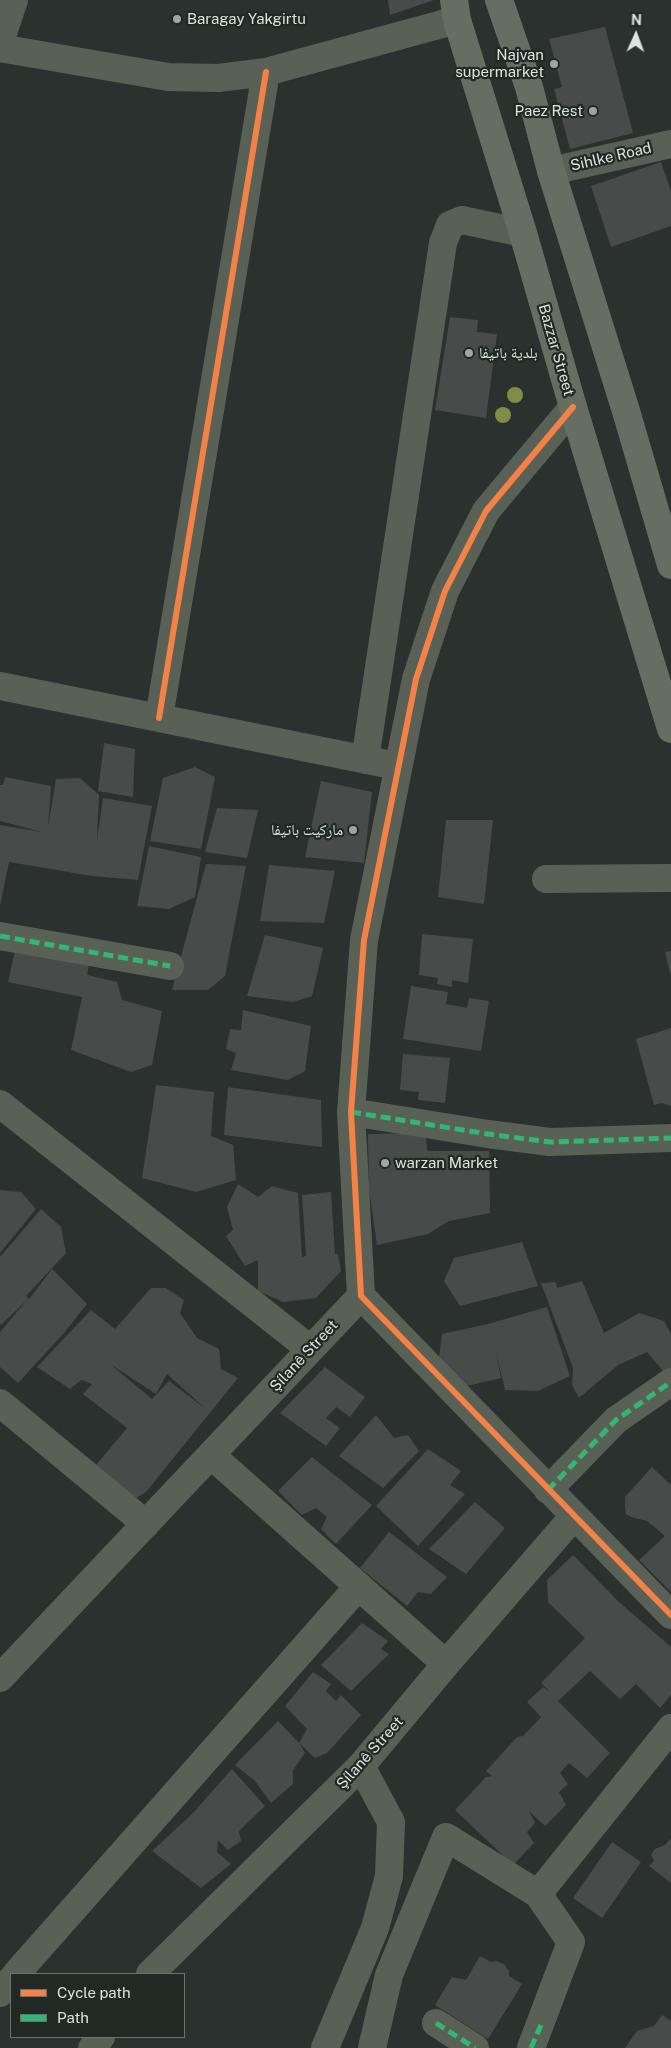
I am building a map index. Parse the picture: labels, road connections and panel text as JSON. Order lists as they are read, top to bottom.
{
  "streets": {
    "highway": ["Bazzar Street"],
    "street": ["Sihlke Road", "Şílanê Street"]
  },
  "places": [
    "Baragay Yakgirtu",
    "Najvan supermarket",
    "Paez Rest",
    "بلدية باتيفا",
    "ماركيت باتيفا",
    "warzan Market"
  ],
  "legend": ["Cycle path", "Path"],
  "north": "top"
}
